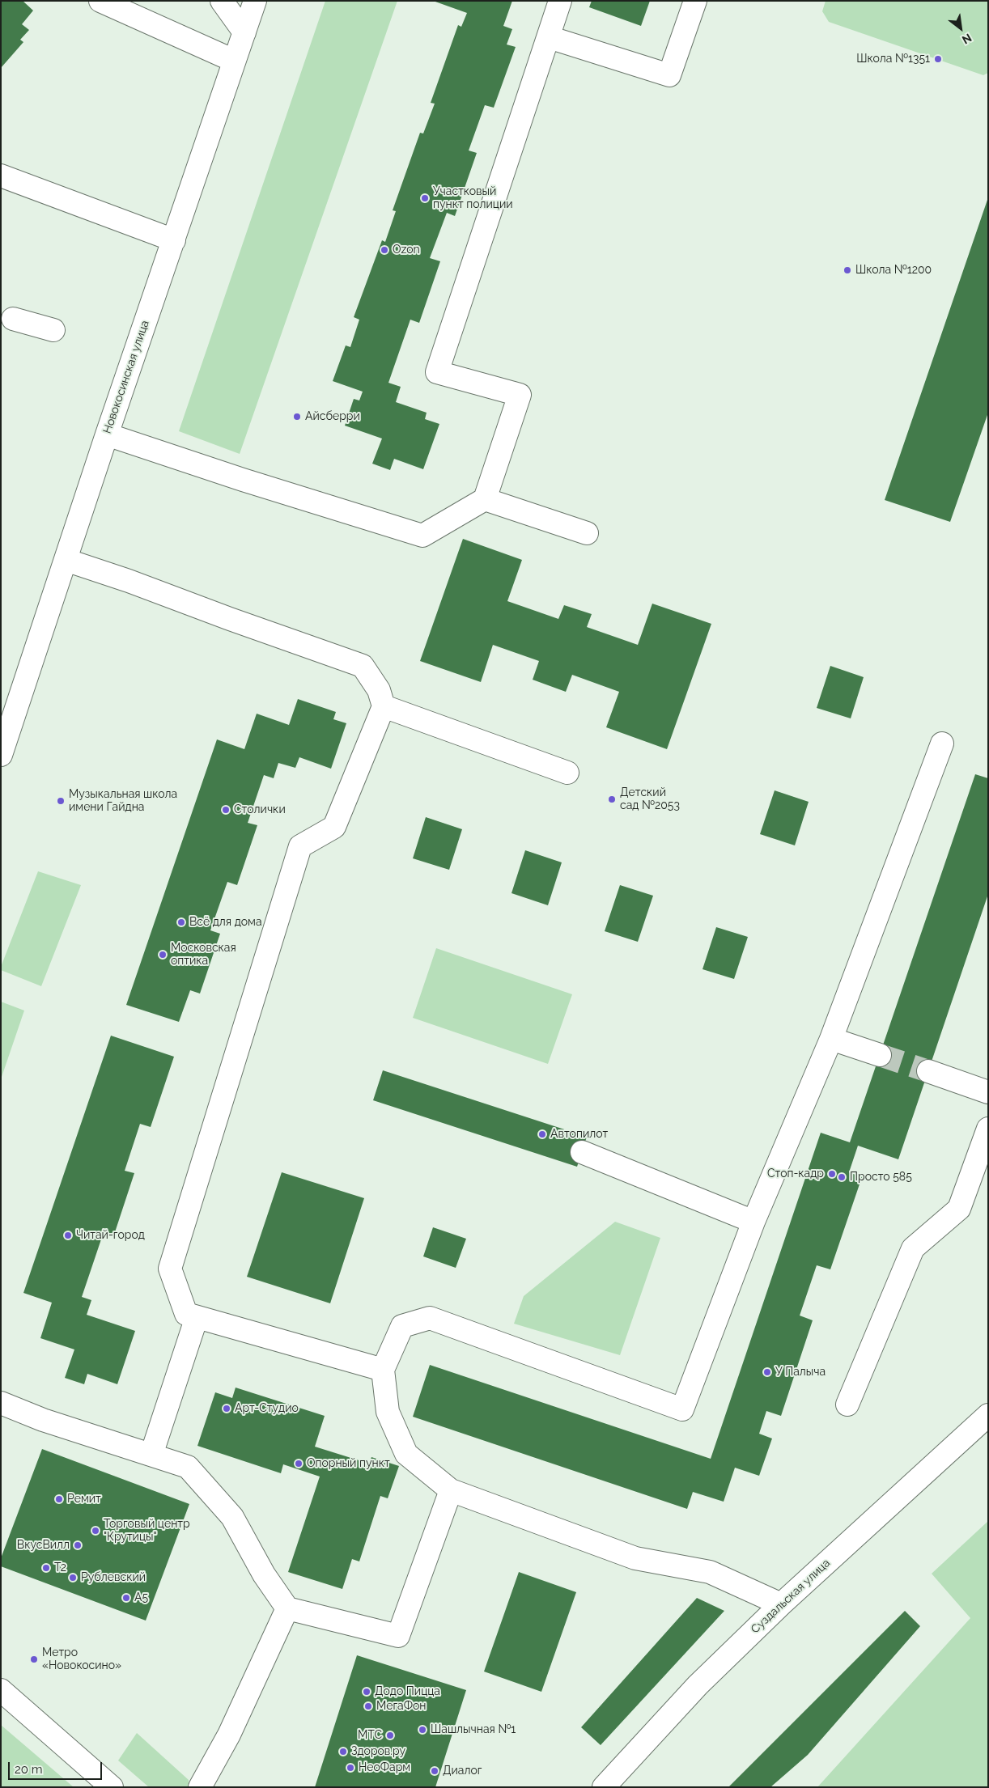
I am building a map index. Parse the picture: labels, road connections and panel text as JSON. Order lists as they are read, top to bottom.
{
  "streets": {
    "street": ["Новокосинская улица", "Суздальская улица"]
  },
  "places": [
    "Школа №1351",
    "Участковый пункт полиции",
    "Ozon",
    "Школа №1200",
    "Айсберри",
    "Детский сад №2053",
    "Музыкальная школа имени Гайдна",
    "Столички",
    "Всё для дома",
    "Московская оптика",
    "Автопилот",
    "Стоп-кадр",
    "Просто 585",
    "Читай-город",
    "У Палыча",
    "Арт-Студио",
    "Опорный пункт",
    "Ремит",
    "Торговый центр \"Крутицы\"",
    "ВкусВилл",
    "T2",
    "Рублевский",
    "А5",
    "Метро «Новокосино»",
    "Додо Пицца",
    "МегаФон",
    "Шашлычная №1",
    "МТС",
    "Здоров.ру",
    "НеоФарм",
    "Диалог"
  ],
  "scale_bar": "20 m",
  "north": "bottom right"
}
